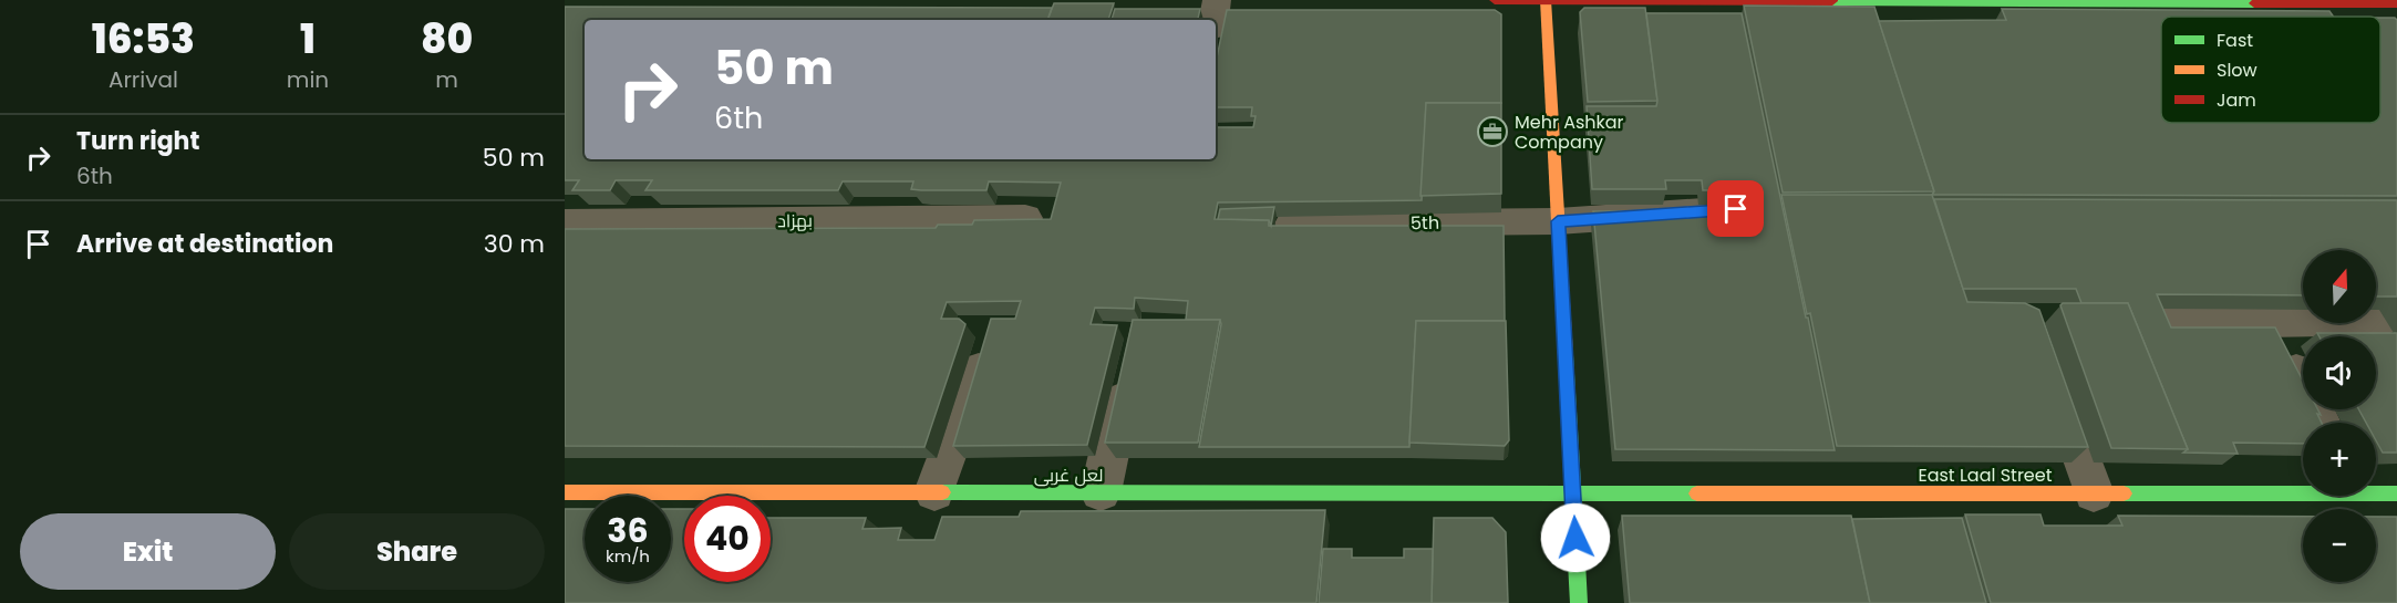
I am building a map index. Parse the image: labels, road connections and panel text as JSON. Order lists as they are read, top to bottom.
{
  "streets": {
    "street": [
      "بهزاد",
      "5th",
      "لعل غربی",
      "East Laal Street"
    ]
  },
  "crossings": [
    ["لعل غربی", "East Laal Street"]
  ],
  "places": {
    "office": ["Mehr Ashkar Company"]
  },
  "legend": ["Fast", "Slow", "Jam"],
  "north": "top",
  "page": {
    "eta": [
      "16:53",
      "Arrival",
      "1",
      "min",
      "80",
      "m"
    ],
    "turn": ["50 m", "6th"],
    "list": [
      {
        "name": "Turn right",
        "note": "6th",
        "value": "50 m"
      },
      {
        "name": "Arrive at destination",
        "value": "30 m"
      }
    ],
    "map_buttons": ["+", "−"],
    "speed": "36 km/h",
    "limit": "40",
    "buttons": ["Exit", "Share"]
  }
}
